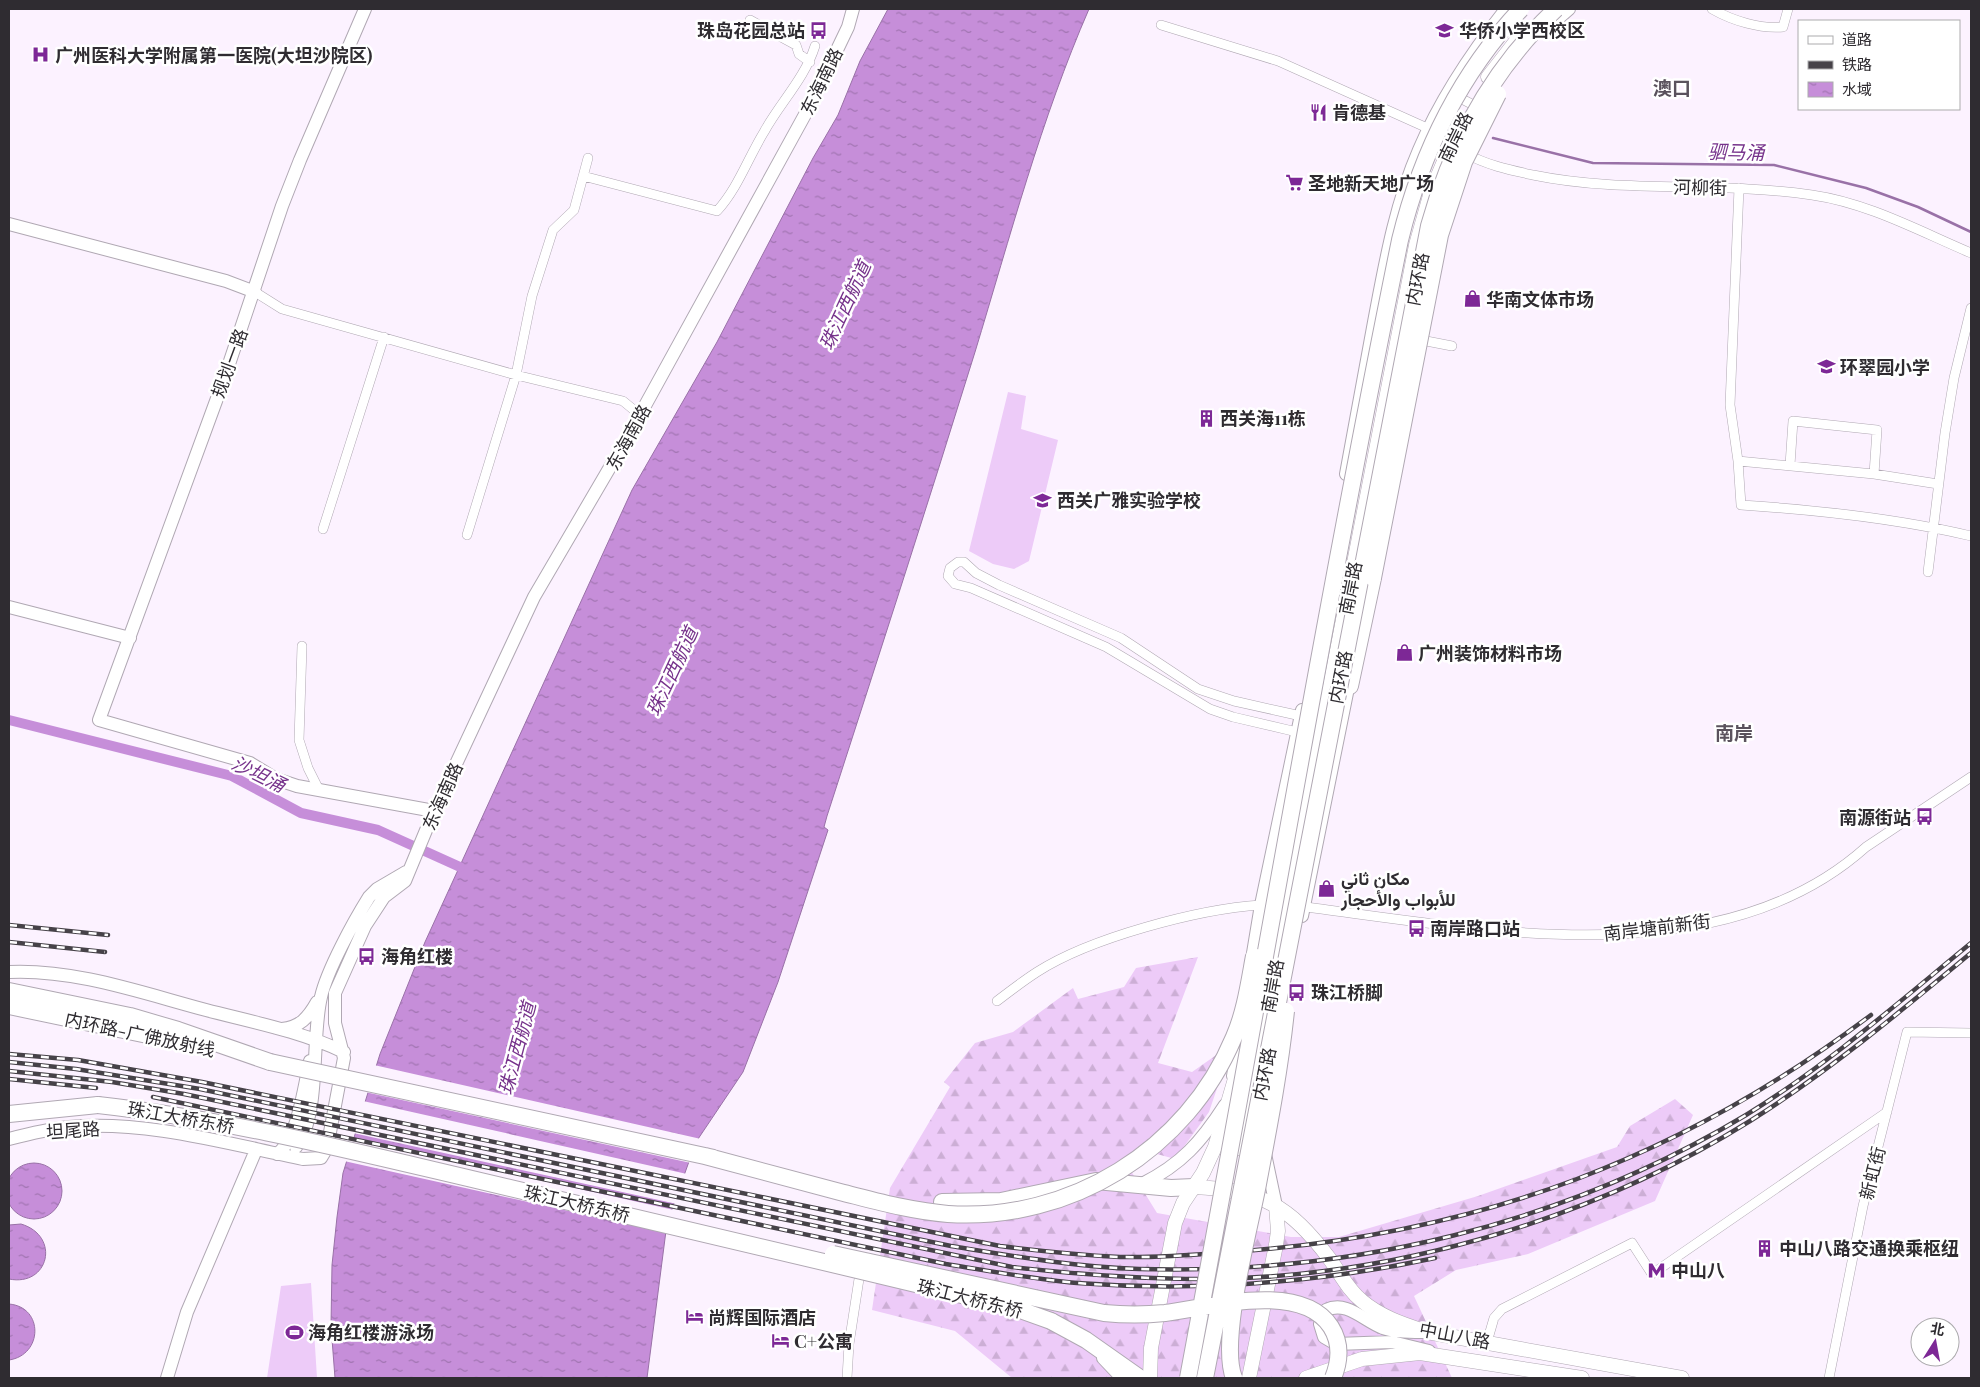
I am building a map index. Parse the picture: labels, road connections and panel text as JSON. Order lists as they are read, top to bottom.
{
  "streets": {
    "highway": ["内环路", "内环路-广佛放射线", "珠江大桥东桥"],
    "main road": ["南岸路", "中山八路"],
    "street": [
      "东海南路",
      "河柳街",
      "规划一路",
      "南岸塘前新街",
      "坦尾路",
      "新虹街"
    ]
  },
  "crossings": [
    ["东海南路", "坦尾路"],
    ["南岸路", "河柳街"],
    ["南岸路", "内环路"],
    ["南岸路", "中山八路"]
  ],
  "districts": ["澳口", "南岸"],
  "water": ["驷马涌", "珠江西航道", "沙坦涌"],
  "places": {
    "bus stop": [
      "珠岛花园总站",
      "南源街站",
      "南岸路口站",
      "海角红楼",
      "珠江桥脚"
    ],
    "school or university": ["华侨小学西校区", "环翠园小学", "西关广雅实验学校"],
    "hospital": ["广州医科大学附属第一医院(大坦沙院区)"],
    "restaurant": ["肯德基"],
    "supermarket": ["圣地新天地广场"],
    "shop": ["华南文体市场", "广州装饰材料市场", "مكان ثاني للأبواب والأحجار"],
    "building": ["西关海11栋", "中山八路交通换乘枢纽"],
    "metro station": ["中山八"],
    "hotel": ["尚辉国际酒店", "C+公寓"],
    "sports": ["海角红楼游泳场"]
  },
  "legend": ["道路", "铁路", "水域"],
  "north": "top"
}
